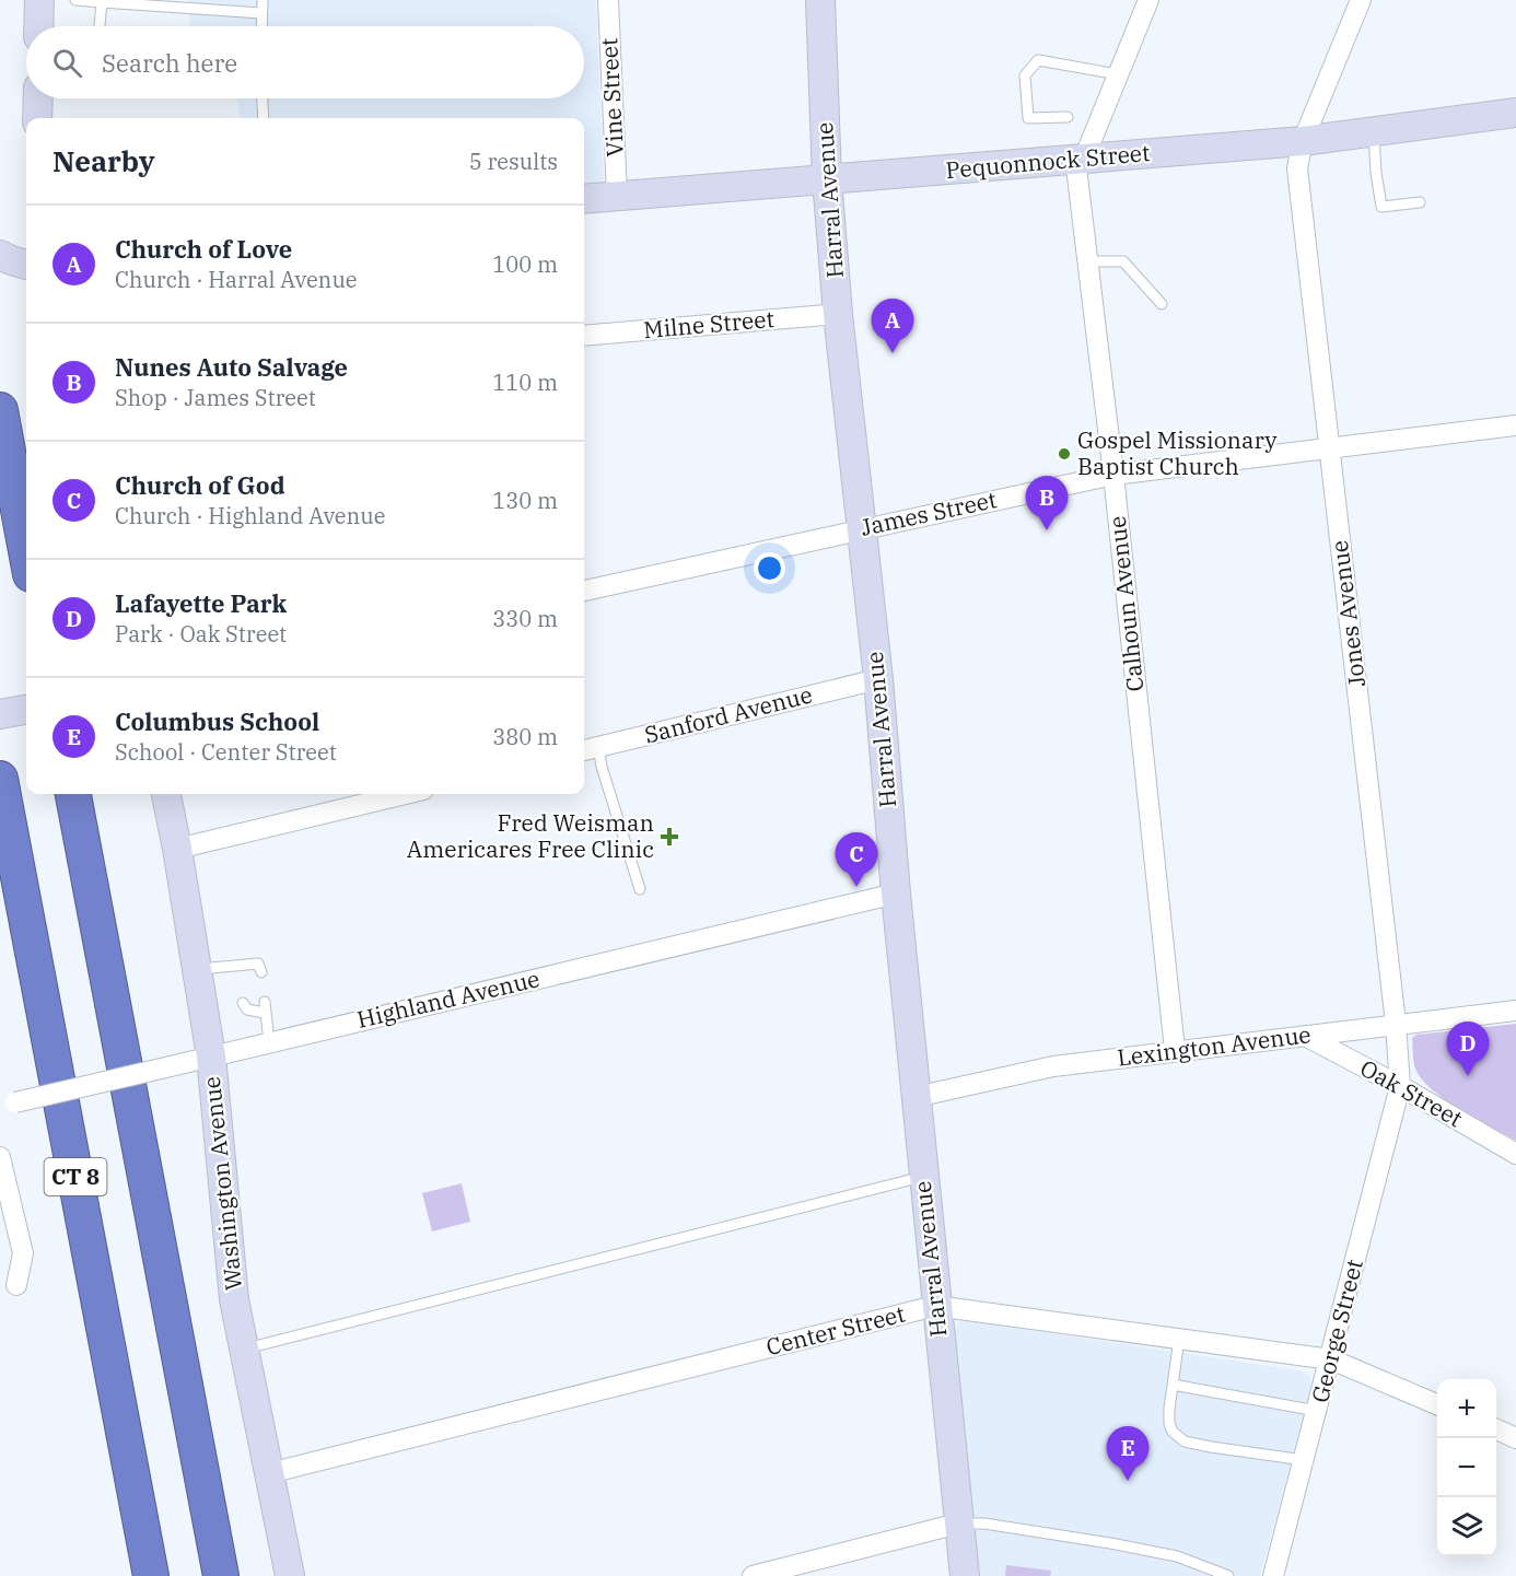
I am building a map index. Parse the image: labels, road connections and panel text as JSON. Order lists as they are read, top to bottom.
{
  "streets": {
    "highway": ["CT 8"],
    "street": [
      "Vine Street",
      "Pequonnock Street",
      "Harral Avenue",
      "Milne Street",
      "James Street",
      "Calhoun Avenue",
      "Jones Avenue",
      "Sanford Avenue",
      "Highland Avenue",
      "Lexington Avenue",
      "Oak Street",
      "Washington Avenue",
      "Center Street",
      "George Street"
    ]
  },
  "crossings": [
    ["Vine Street", "Pequonnock Street"],
    ["Pequonnock Street", "Harral Avenue"],
    ["Pequonnock Street", "Calhoun Avenue"],
    ["Pequonnock Street", "Jones Avenue"],
    ["Harral Avenue", "Milne Street"],
    ["Harral Avenue", "James Street"],
    ["Harral Avenue", "Sanford Avenue"],
    ["Harral Avenue", "Highland Avenue"],
    ["Harral Avenue", "Lexington Avenue"],
    ["Harral Avenue", "Center Street"],
    ["James Street", "Calhoun Avenue"],
    ["James Street", "Jones Avenue"],
    ["Calhoun Avenue", "Lexington Avenue"],
    ["Jones Avenue", "Lexington Avenue"],
    ["Jones Avenue", "Oak Street"],
    ["Jones Avenue", "George Street"],
    ["Highland Avenue", "Washington Avenue"],
    ["Lexington Avenue", "Oak Street"],
    ["Oak Street", "George Street"],
    ["Washington Avenue", "Center Street"],
    ["Center Street", "George Street"]
  ],
  "places": {
    "other": ["Gospel Missionary Baptist Church"],
    "health": ["Fred Weisman Americares Free Clinic"]
  },
  "page": {
    "search": "Search here",
    "heading": ["Nearby", "5 results"],
    "list": [
      {
        "mark": "A",
        "name": "Church of Love",
        "note": "Church · Harral Avenue",
        "value": "100 m"
      },
      {
        "mark": "B",
        "name": "Nunes Auto Salvage",
        "note": "Shop · James Street",
        "value": "110 m"
      },
      {
        "mark": "C",
        "name": "Church of God",
        "note": "Church · Highland Avenue",
        "value": "130 m"
      },
      {
        "mark": "D",
        "name": "Lafayette Park",
        "note": "Park · Oak Street",
        "value": "330 m"
      },
      {
        "mark": "E",
        "name": "Columbus School",
        "note": "School · Center Street",
        "value": "380 m"
      }
    ],
    "pins": [
      "A",
      "B",
      "C",
      "D",
      "E"
    ],
    "map_buttons": ["+", "−"]
  }
}
